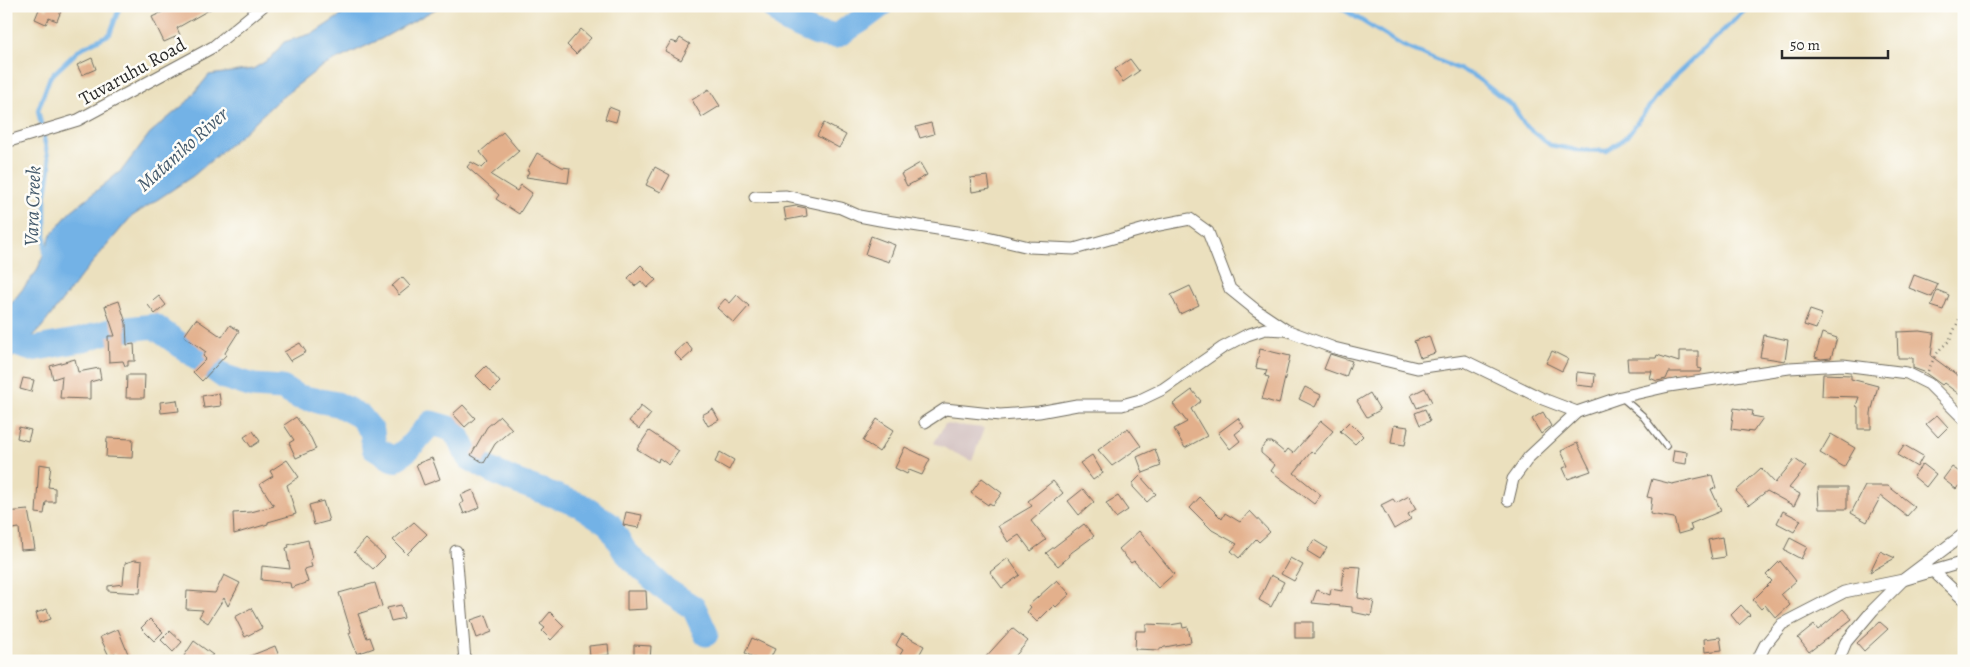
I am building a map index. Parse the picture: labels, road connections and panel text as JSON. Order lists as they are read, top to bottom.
{
  "streets": {
    "street": ["Tuvaruhu Road"]
  },
  "water": ["Mataniko River", "Vara Creek"],
  "scale_bar": "50 m"
}
